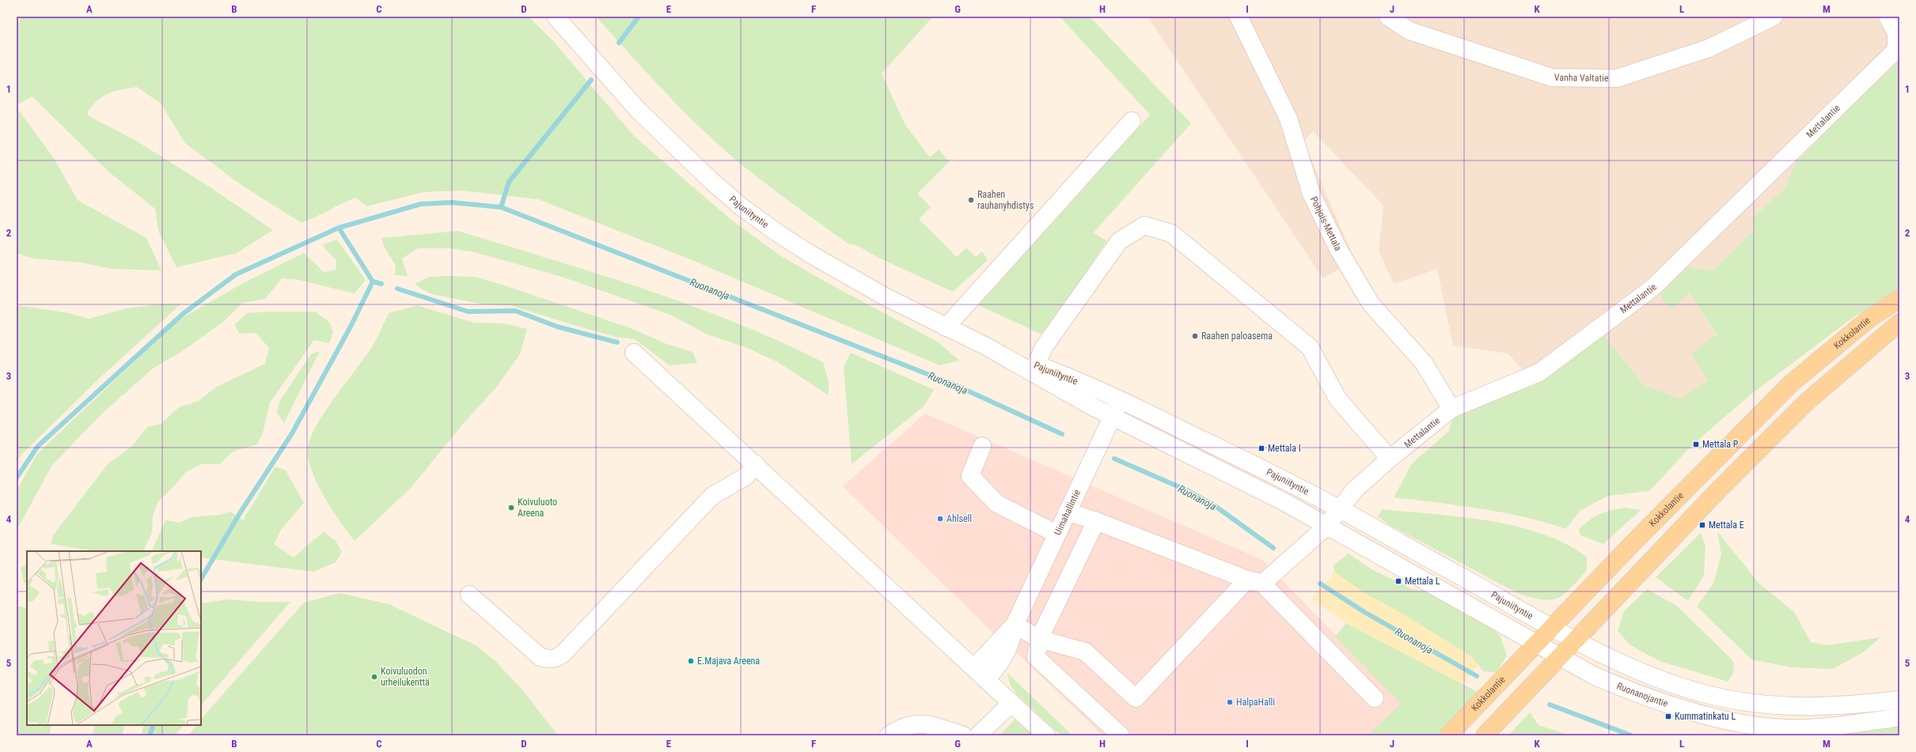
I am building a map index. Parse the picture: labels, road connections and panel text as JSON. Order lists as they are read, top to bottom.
{
  "streets": {
    "main road": ["Kokkolantie"],
    "street": [
      "Vanha Valtatie",
      "Mettalantie",
      "Pajuniityntie",
      "Pohjois-Mettala",
      "Uimahallintie",
      "Ruonanojantie"
    ]
  },
  "crossings": [
    ["Mettalantie", "Pajuniityntie"],
    ["Mettalantie", "Pohjois-Mettala"],
    ["Pajuniityntie", "Kokkolantie"],
    ["Pajuniityntie", "Uimahallintie"],
    ["Pajuniityntie", "Ruonanojantie"]
  ],
  "water": ["Ruonanoja"],
  "places": {
    "other": [
      "Raahen rauhanyhdistys",
      "Raahen paloasema",
      "Koivuluoto Areena",
      "Ahlsell",
      "E.Majava Areena",
      "Koivuluodon urheilukenttä",
      "HalpaHalli"
    ],
    "transit": [
      "Mettala P",
      "Mettala I",
      "Mettala E",
      "Mettala L",
      "Kummatinkatu L"
    ]
  },
  "grid": {
    "columns": [
      "A",
      "B",
      "C",
      "D",
      "E",
      "F",
      "G",
      "H",
      "I",
      "J",
      "K",
      "L",
      "M"
    ],
    "rows": [
      "1",
      "2",
      "3",
      "4",
      "5"
    ]
  }
}
